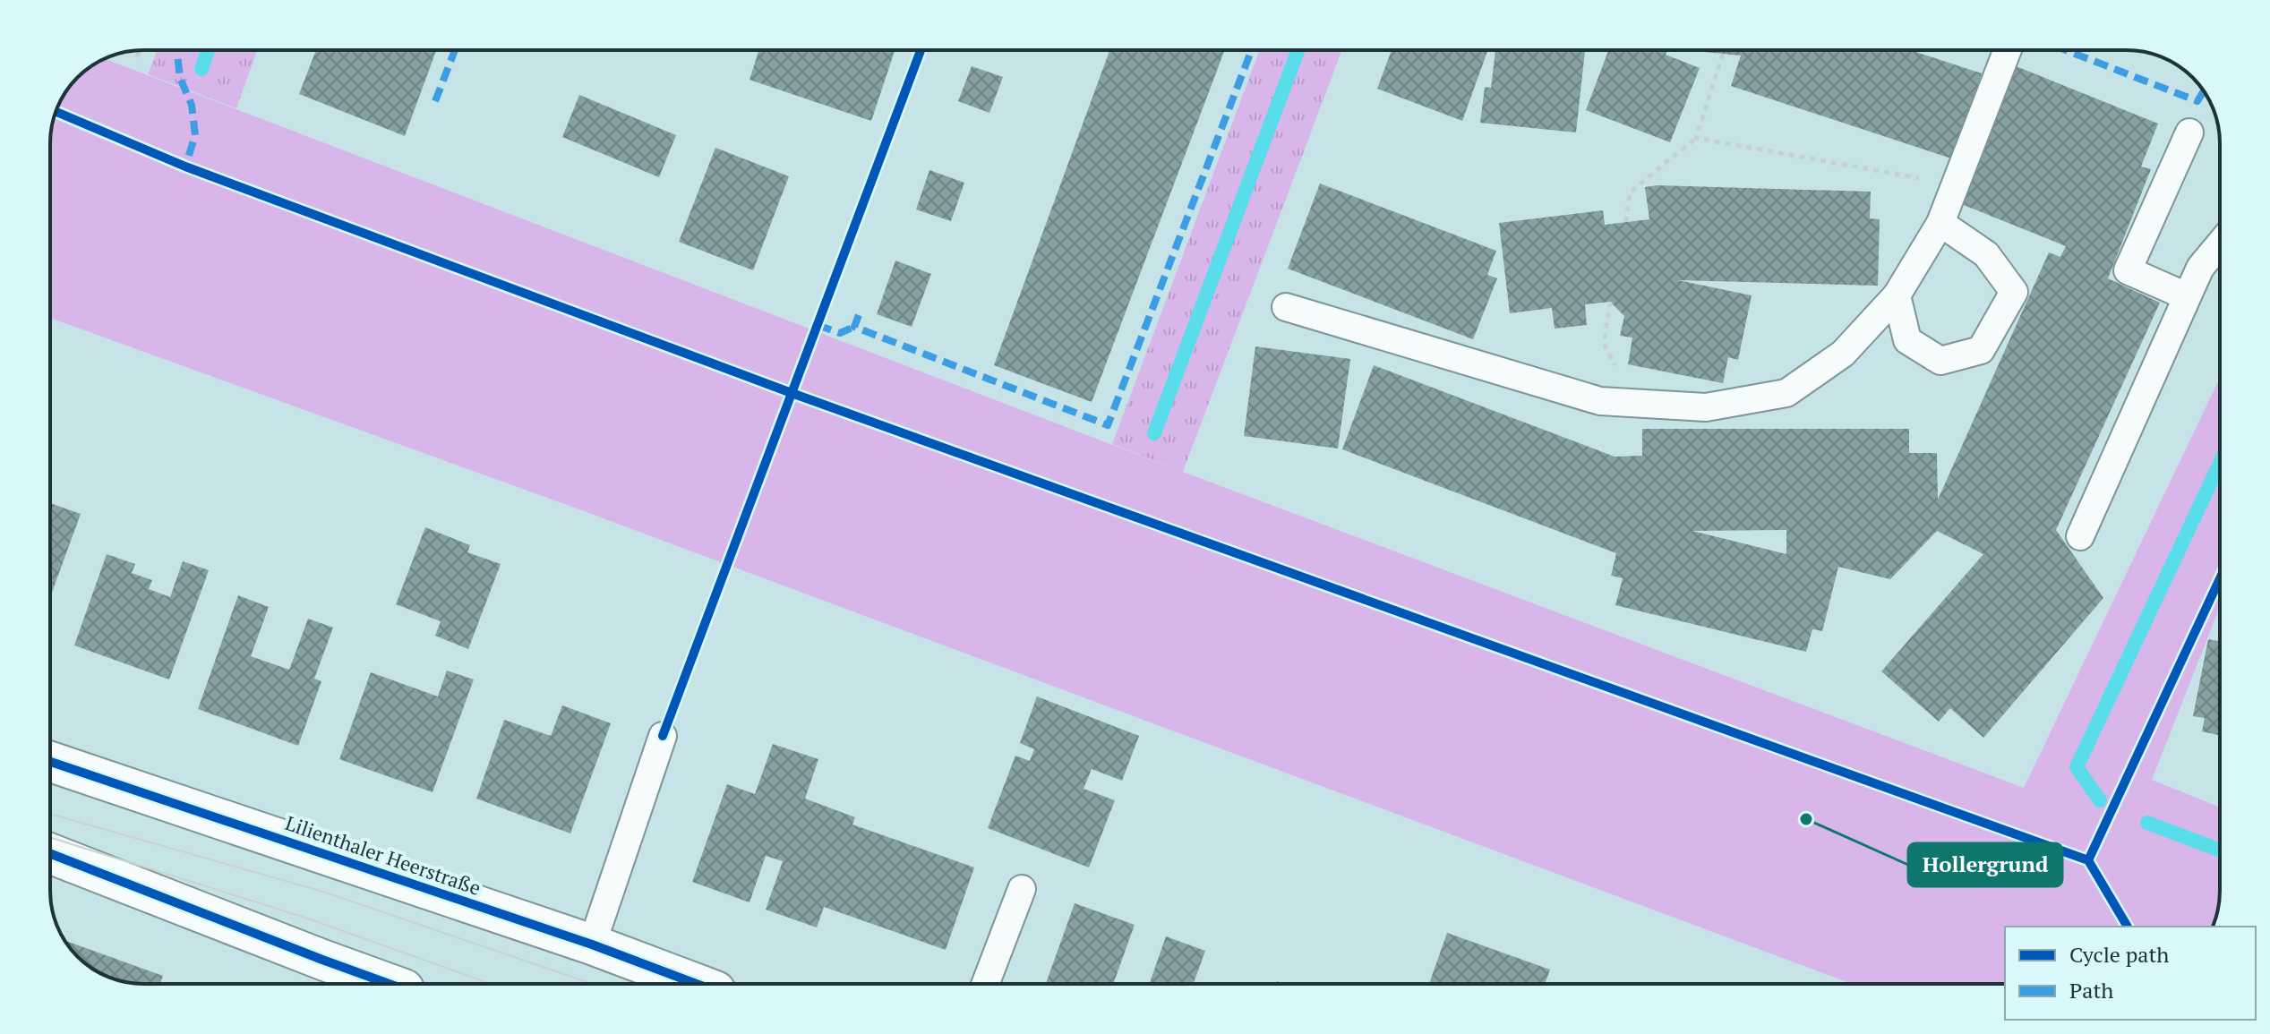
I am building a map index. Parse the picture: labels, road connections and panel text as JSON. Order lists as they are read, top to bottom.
{
  "streets": {
    "main road": ["Lilienthaler Heerstraße"]
  },
  "places": ["Hollergrund"],
  "legend": ["Cycle path", "Path"]
}
